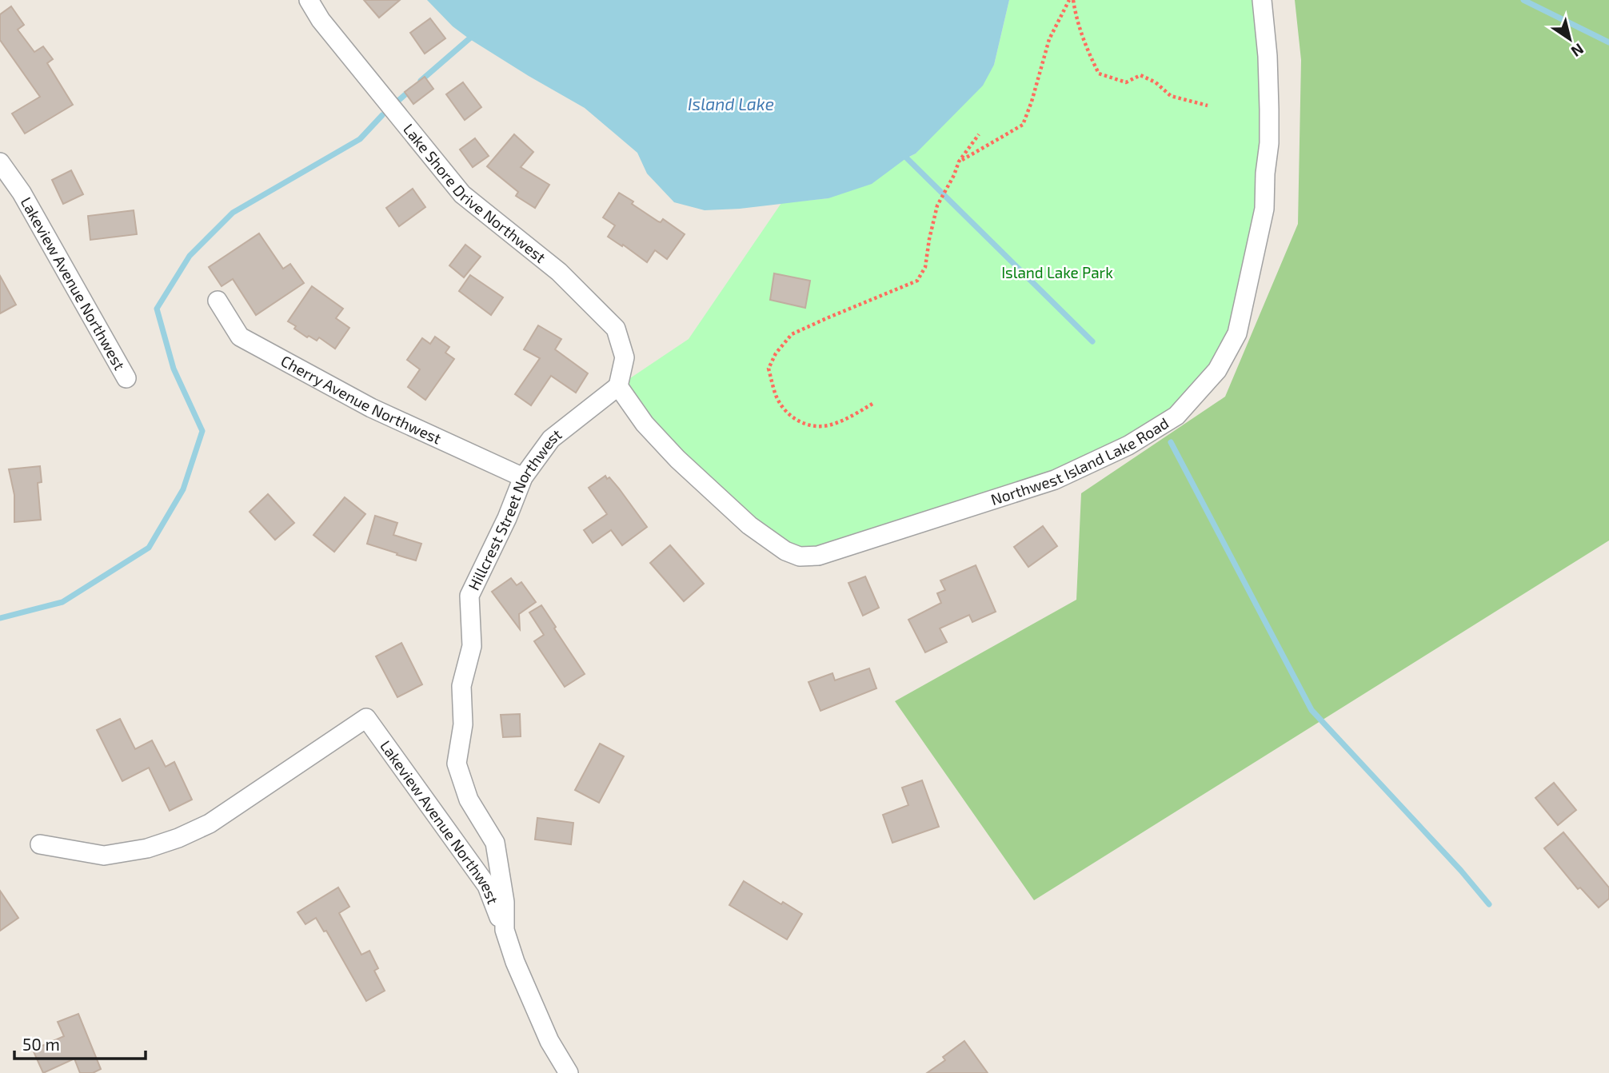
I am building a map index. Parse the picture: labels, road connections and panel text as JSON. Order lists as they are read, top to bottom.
{
  "streets": {
    "street": [
      "Lake Shore Drive Northwest",
      "Lakeview Avenue Northwest",
      "Cherry Avenue Northwest",
      "Northwest Island Lake Road",
      "Hillcrest Street Northwest"
    ]
  },
  "crossings": [
    ["Lake Shore Drive Northwest", "Northwest Island Lake Road"],
    ["Lake Shore Drive Northwest", "Hillcrest Street Northwest"],
    ["Lakeview Avenue Northwest", "Hillcrest Street Northwest"],
    ["Cherry Avenue Northwest", "Hillcrest Street Northwest"],
    ["Northwest Island Lake Road", "Hillcrest Street Northwest"]
  ],
  "water": ["Island Lake"],
  "parks": ["Island Lake Park"],
  "scale_bar": "50 m",
  "north": "bottom right"
}
